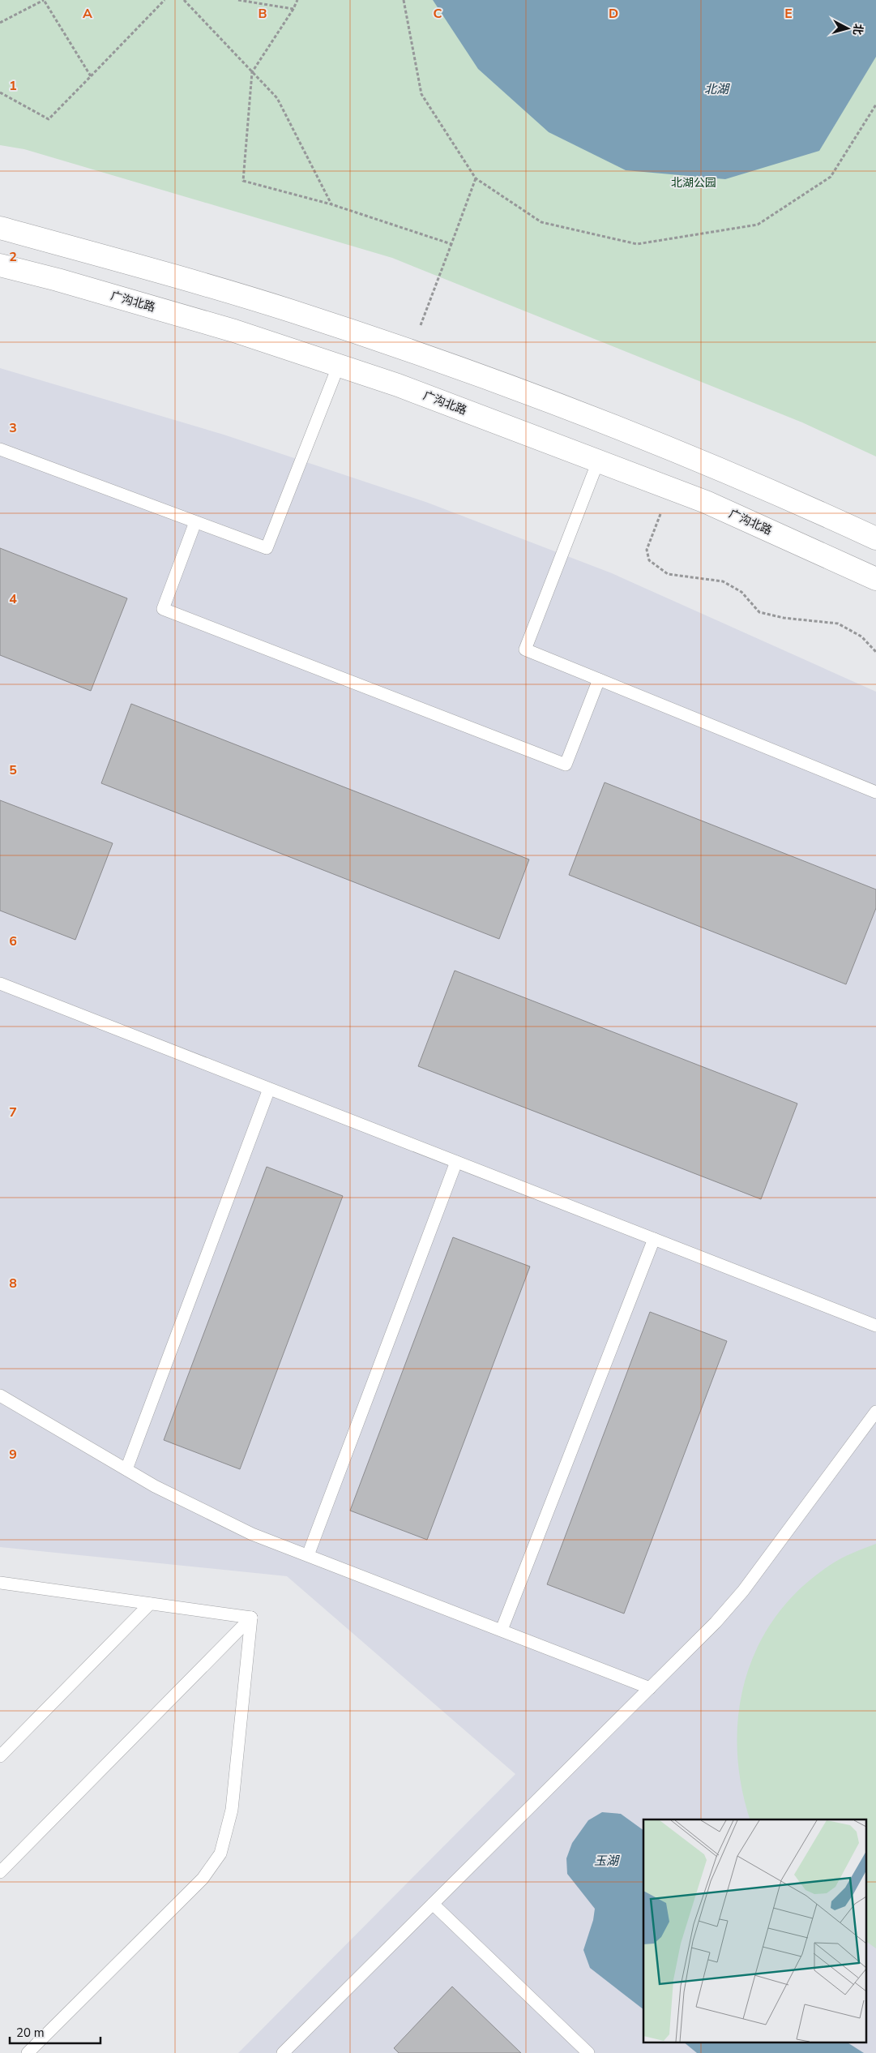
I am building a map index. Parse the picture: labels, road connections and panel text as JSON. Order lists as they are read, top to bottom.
{
  "streets": {
    "street": ["广沟北路"]
  },
  "water": ["北湖", "玉湖"],
  "parks": ["北湖公园"],
  "scale_bar": "20 m",
  "north": "right",
  "grid": {
    "columns": [
      "A",
      "B",
      "C",
      "D",
      "E"
    ],
    "rows": [
      "1",
      "2",
      "3",
      "4",
      "5",
      "6",
      "7",
      "8",
      "9"
    ]
  }
}
